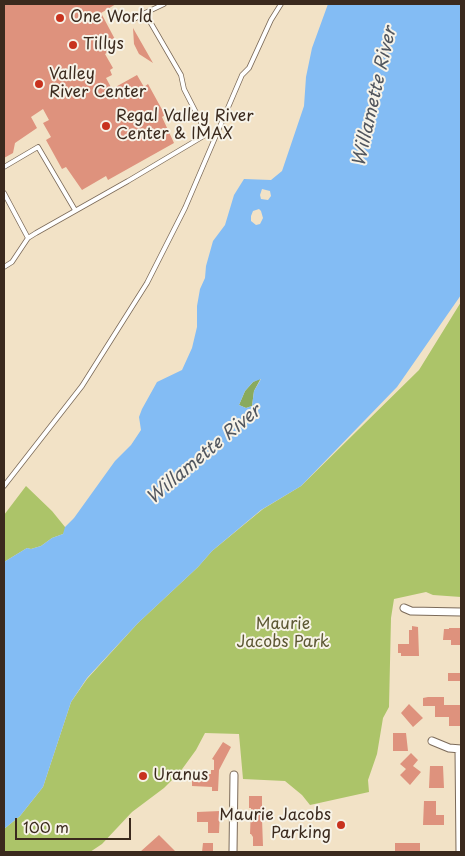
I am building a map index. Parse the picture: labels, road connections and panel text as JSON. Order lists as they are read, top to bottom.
{
  "water": ["Willamette River"],
  "parks": ["Maurie Jacobs Park"],
  "places": [
    "One World",
    "Tillys",
    "Valley River Center",
    "Regal Valley River Center & IMAX",
    "Uranus",
    "Maurie Jacobs Parking"
  ],
  "scale_bar": "100 m"
}
